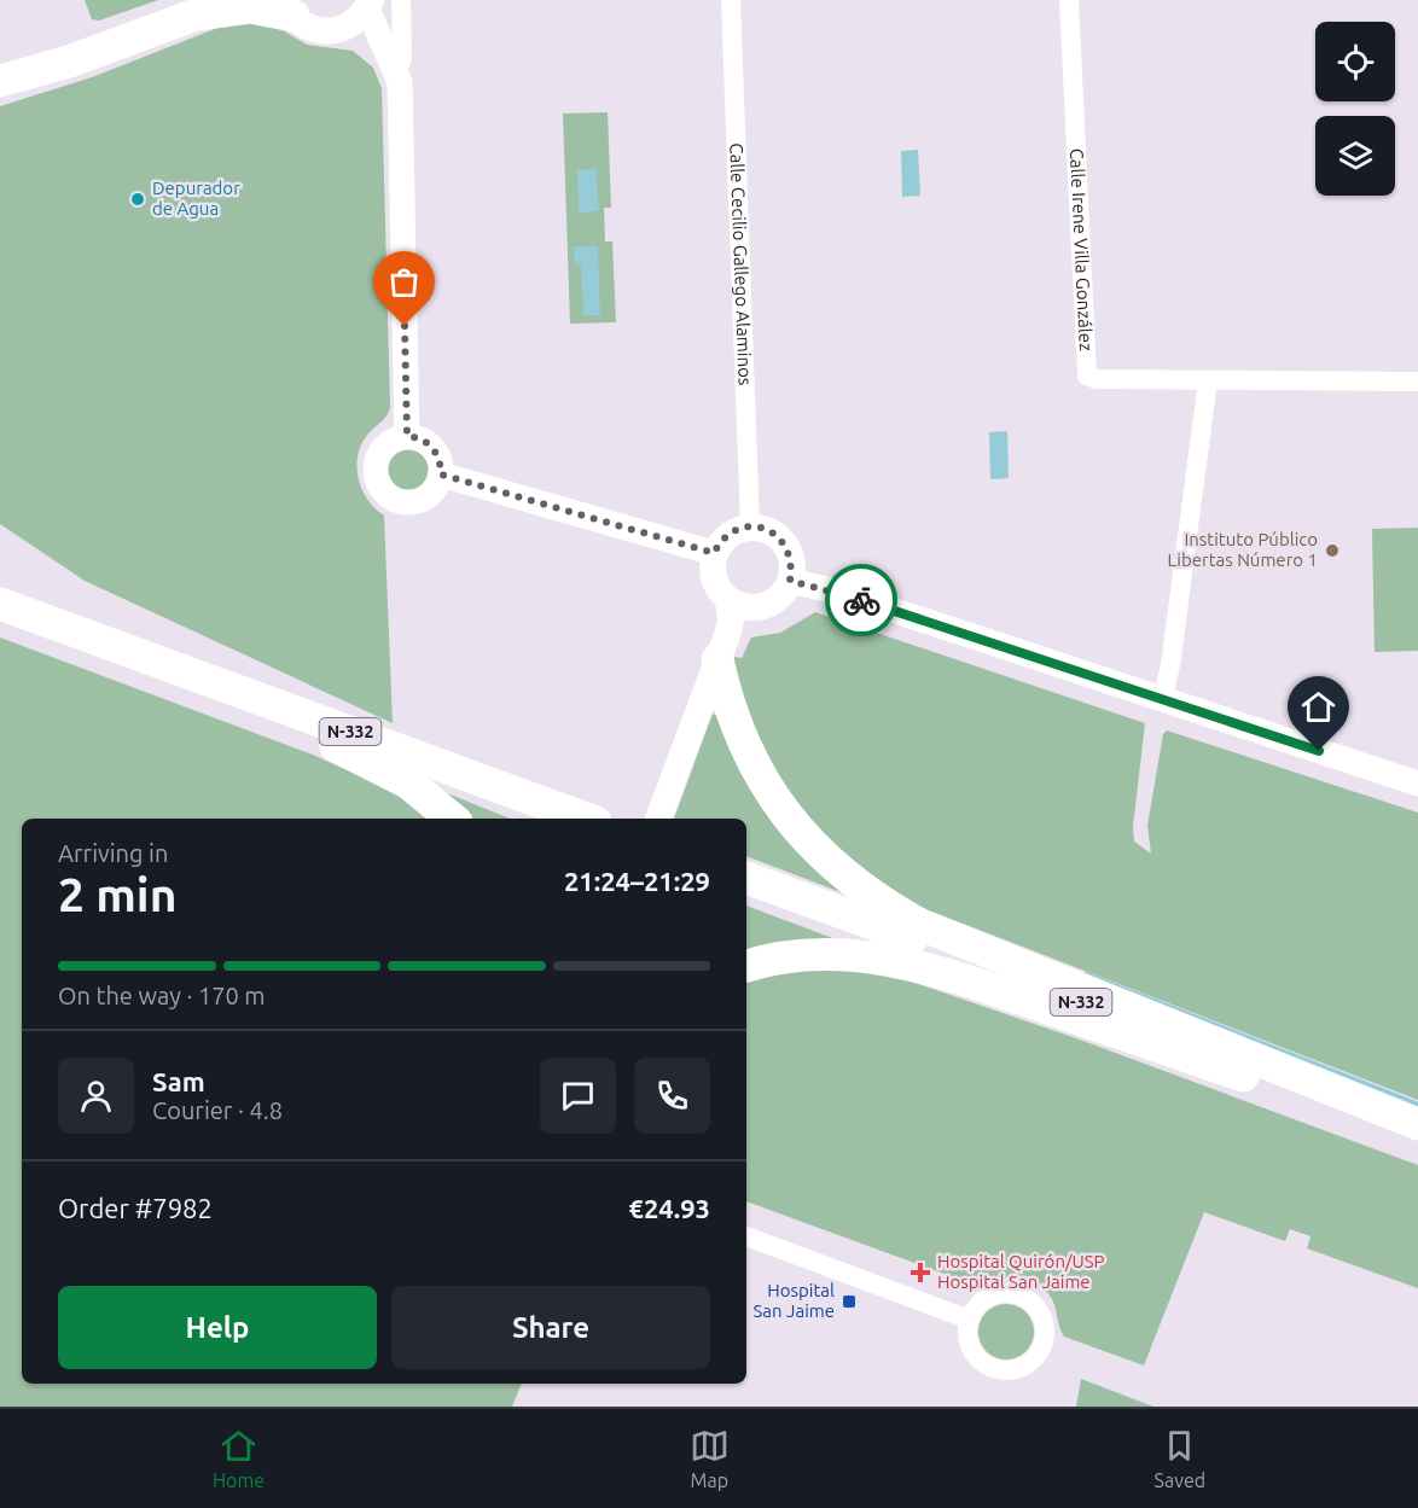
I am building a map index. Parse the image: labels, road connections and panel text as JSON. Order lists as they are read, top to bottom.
{
  "streets": {
    "highway": ["N-332"],
    "street": ["Calle Irene Villa González", "Calle Cecilio Gallego Alaminos"]
  },
  "places": {
    "other": ["Depurador de Agua", "Instituto Público Libertas Número 1"],
    "health": ["Hospital Quirón/USP Hospital San Jaime"],
    "transit": ["Hospital San Jaime"]
  },
  "page": {
    "heading": ["2 min", "Arriving in", "21:24–21:29"],
    "panel": [
      "Sam",
      "Courier · 4.8",
      "Order #7982",
      "€24.93"
    ],
    "bar": "On the way · 170 m",
    "buttons": ["Help", "Share"],
    "tabs": ["Home", "Map", "Saved"]
  }
}
